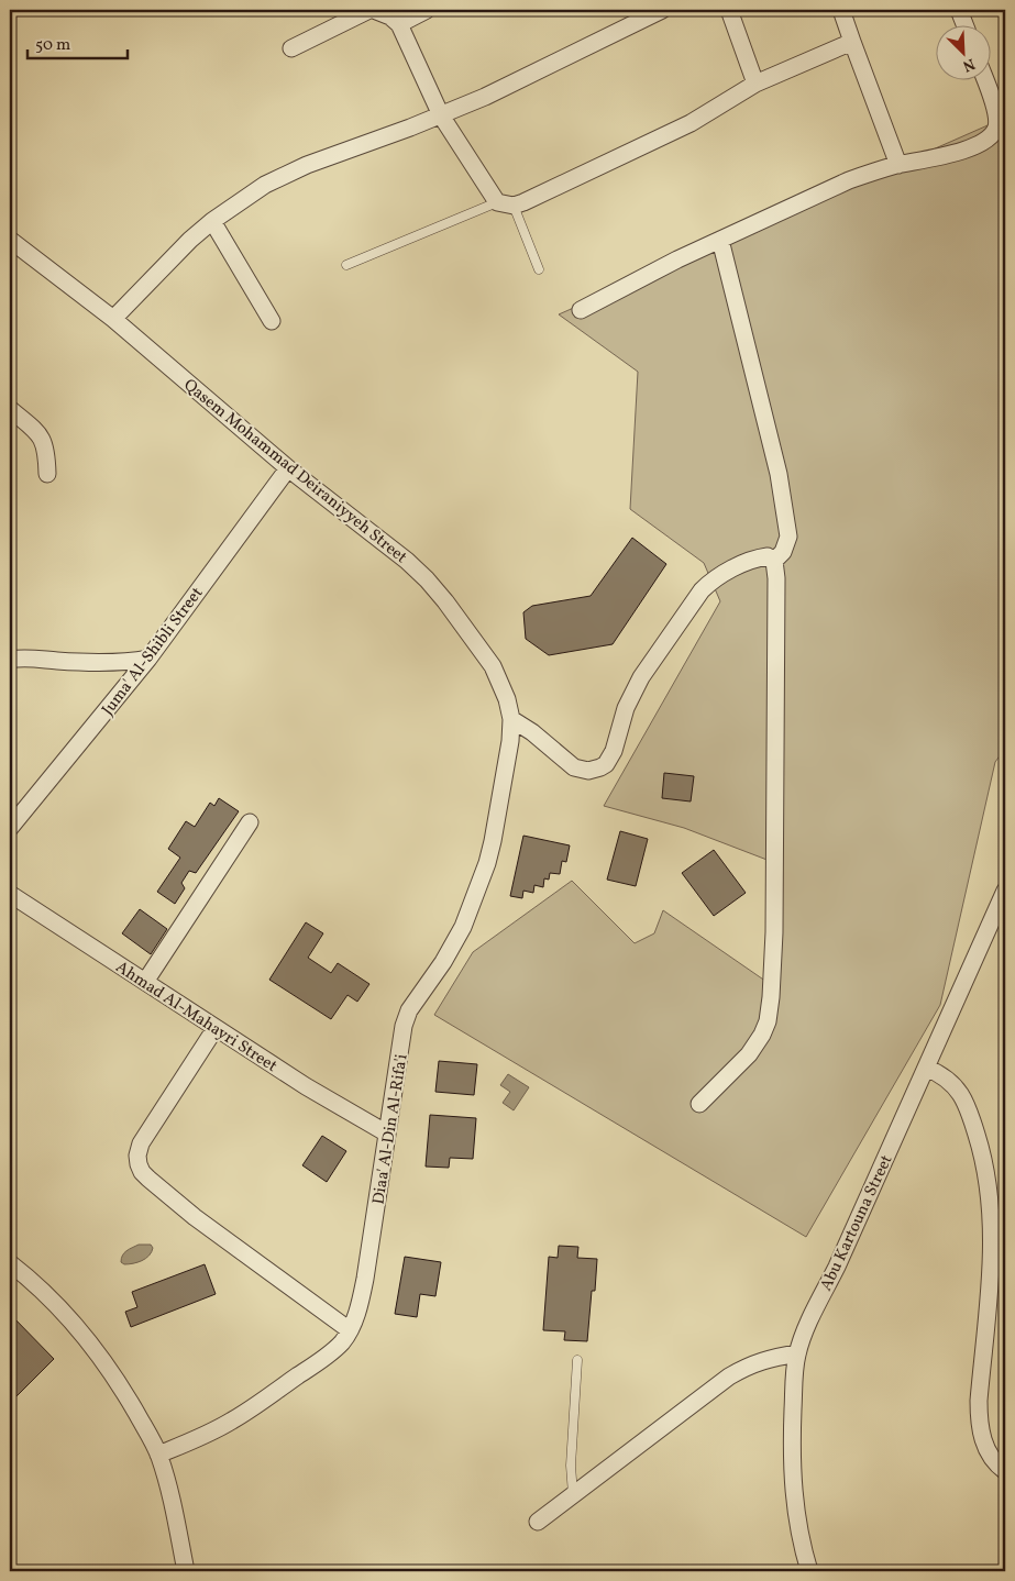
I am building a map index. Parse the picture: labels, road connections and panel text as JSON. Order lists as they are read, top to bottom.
{
  "streets": {
    "street": [
      "Qasem Mohammad Deiraniyyeh Street",
      "Juma' Al-Shibli Street",
      "Ahmad Al-Mahayri Street",
      "Diaa' Al-Din Al-Rifa'i",
      "Abu Kartouna Street"
    ]
  },
  "crossings": [
    ["Qasem Mohammad Deiraniyyeh Street", "Juma' Al-Shibli Street"],
    ["Qasem Mohammad Deiraniyyeh Street", "Diaa' Al-Din Al-Rifa'i"],
    ["Ahmad Al-Mahayri Street", "Diaa' Al-Din Al-Rifa'i"]
  ],
  "scale_bar": "50 m",
  "north": "bottom right"
}
